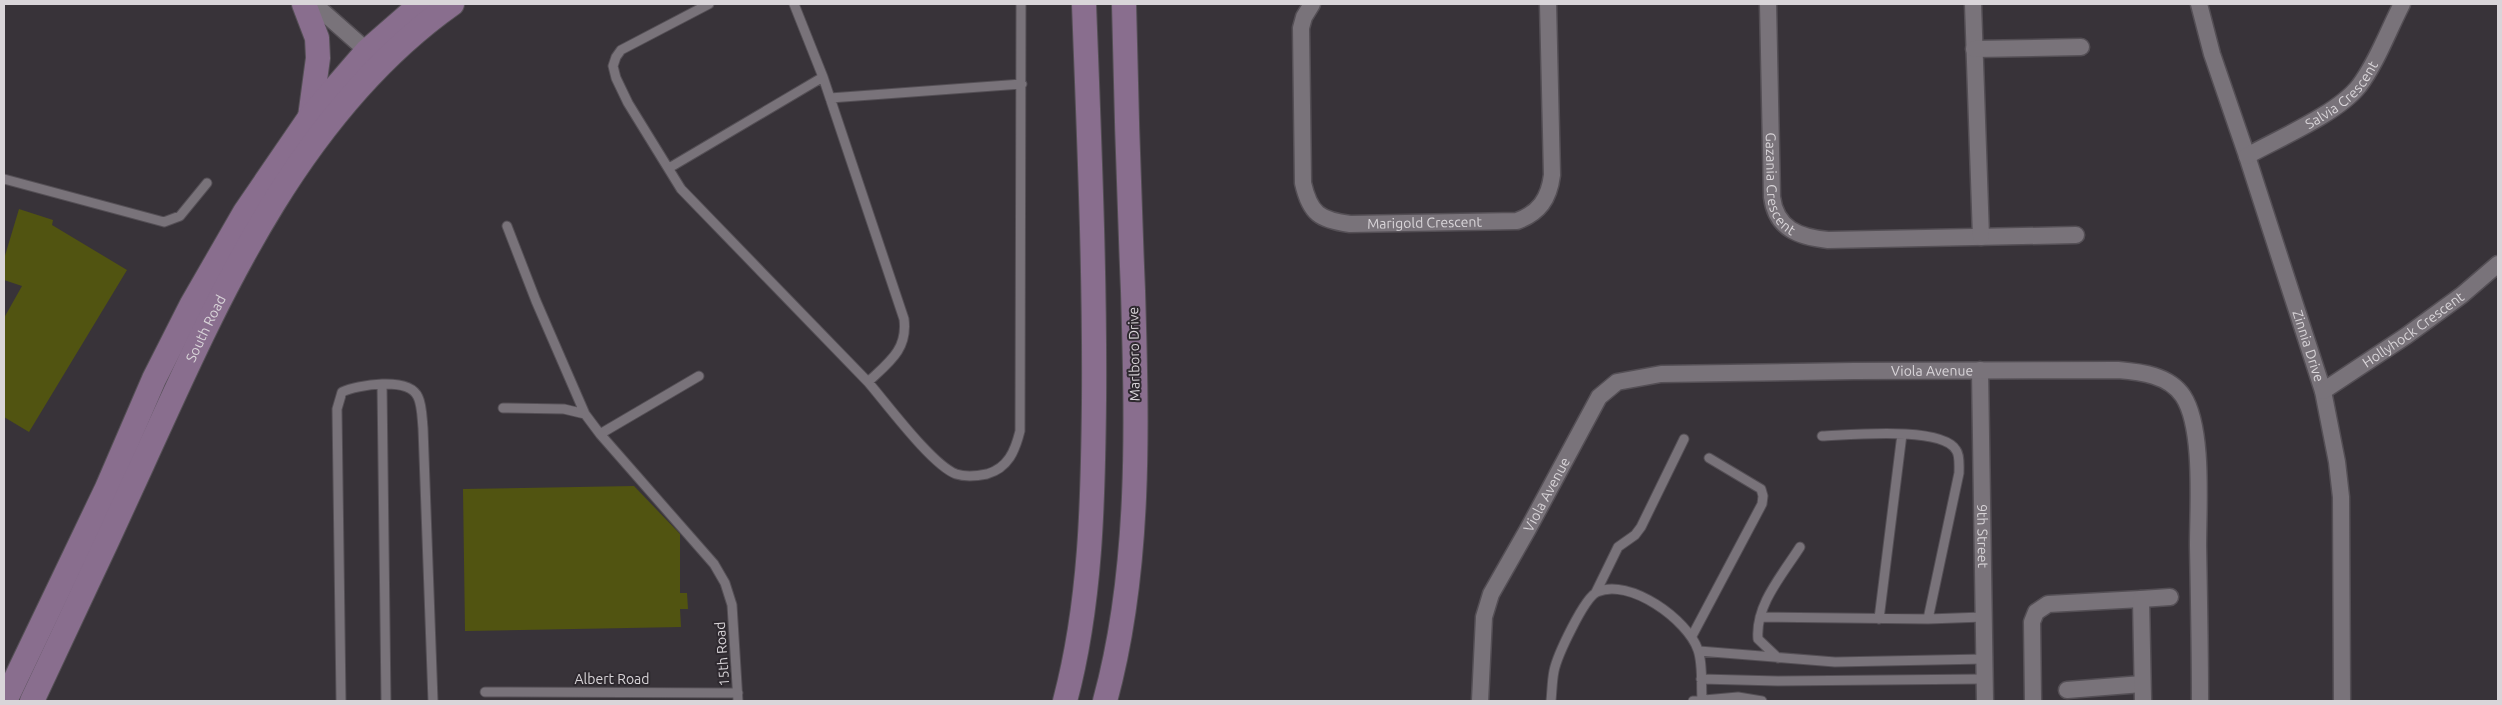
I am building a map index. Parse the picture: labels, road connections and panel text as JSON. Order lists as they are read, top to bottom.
{
  "streets": {
    "street": [
      "Salvia Crescent",
      "Gazania Crescent",
      "Marigold Crescent",
      "South Road",
      "Hollyhock Crescent",
      "Zinnia Drive",
      "Marlboro Drive",
      "Viola Avenue",
      "9th Street"
    ],
    "lane": ["15th Road", "Albert Road"]
  },
  "crossings": [
    ["Salvia Crescent", "Zinnia Drive"],
    ["Hollyhock Crescent", "Zinnia Drive"],
    ["Viola Avenue", "9th Street"],
    ["15th Road", "Albert Road"]
  ]
}
